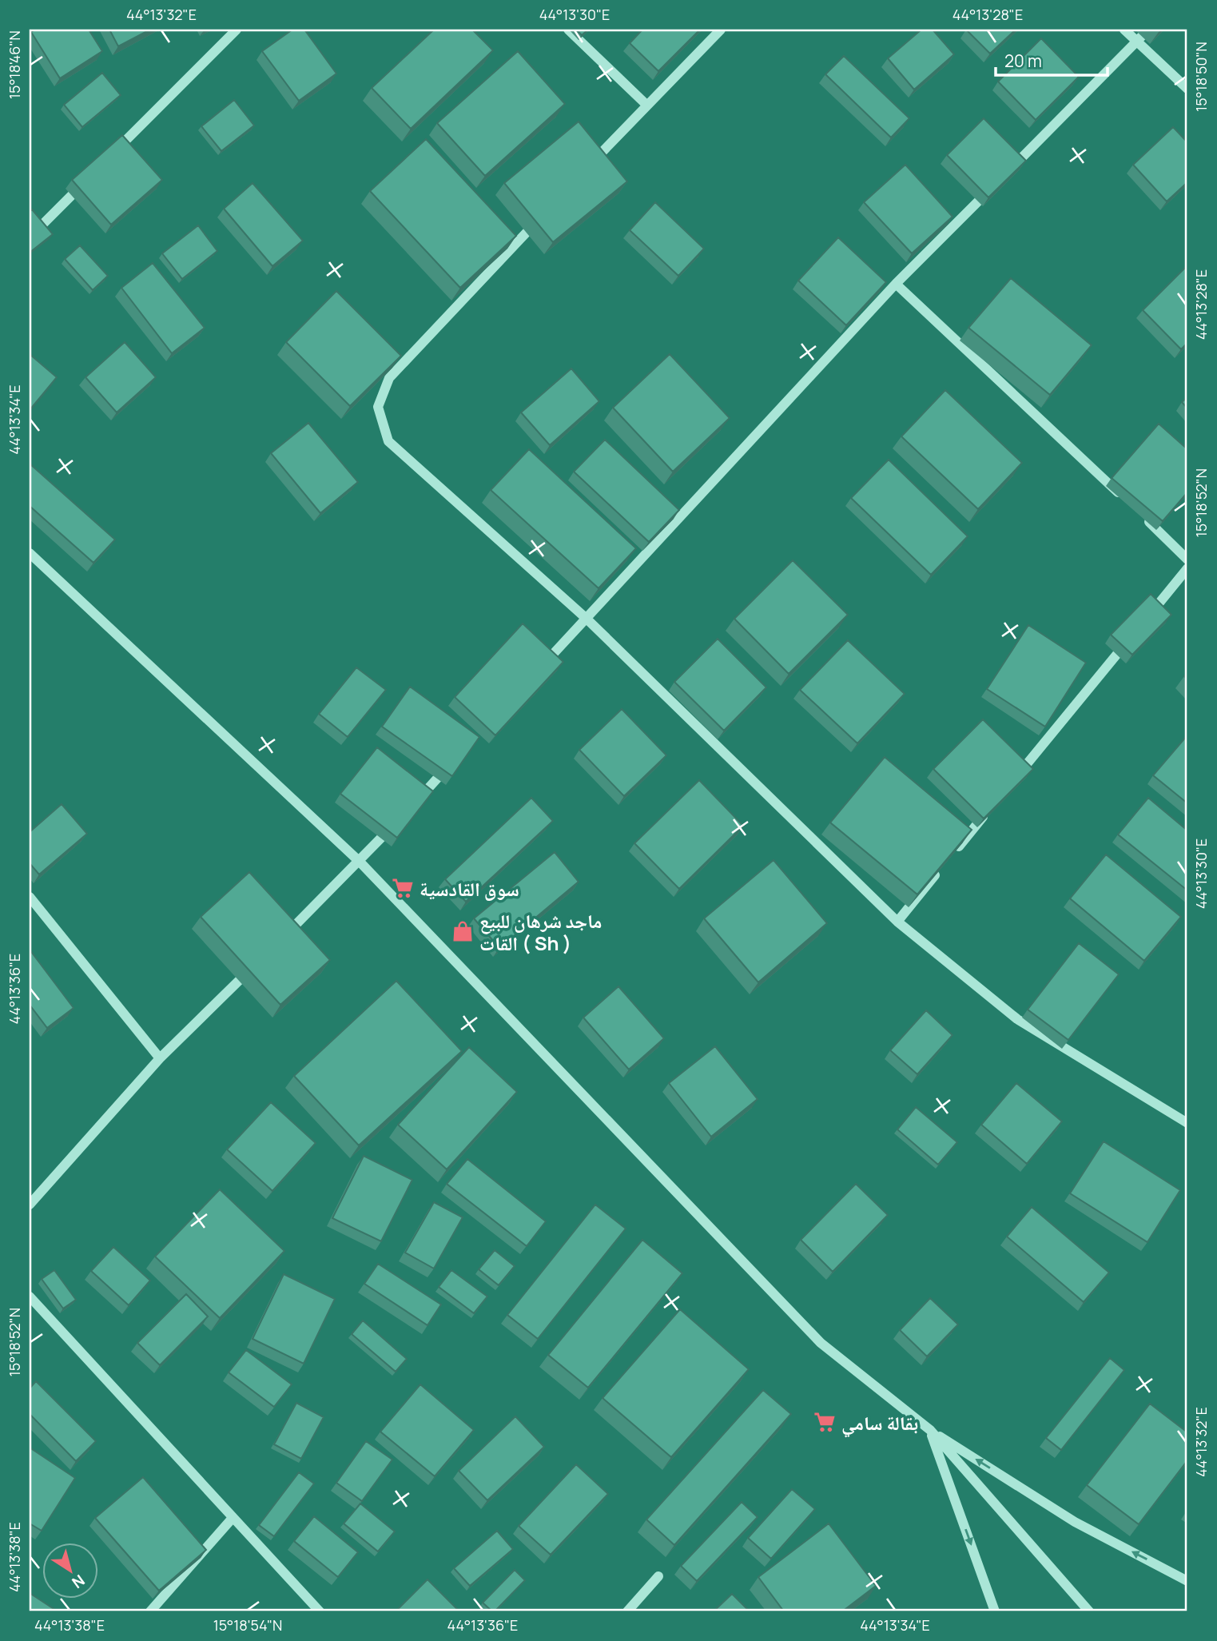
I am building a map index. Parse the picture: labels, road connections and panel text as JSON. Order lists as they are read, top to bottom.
{
  "places": {
    "supermarket": ["سوق القادسية", "بقالة سامي"],
    "shop": ["ماجد شرهان للبيع القات ( Sh )"]
  },
  "scale_bar": "20 m",
  "north": "bottom right",
  "coordinates": [
    "44°13'32\"E",
    "44°13'30\"E",
    "44°13'28\"E",
    "15°18'46\"N",
    "15°18'50\"N",
    "44°13'34\"E",
    "15°18'52\"N",
    "44°13'36\"E",
    "44°13'38\"E",
    "15°18'54\"N"
  ]
}
